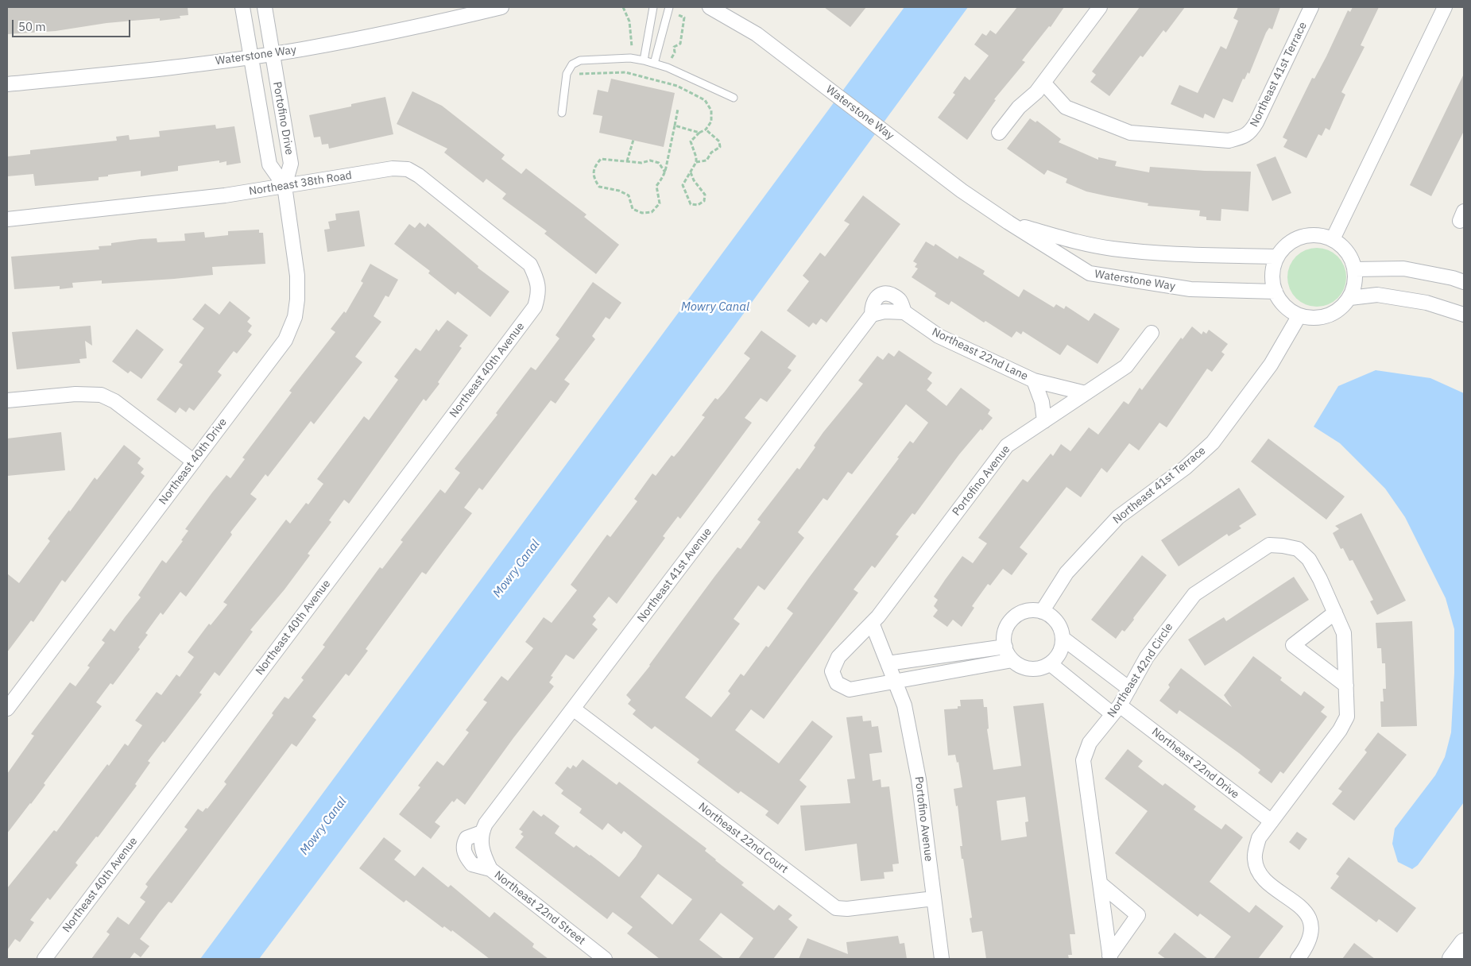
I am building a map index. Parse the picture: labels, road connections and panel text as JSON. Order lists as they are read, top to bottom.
{
  "streets": {
    "street": [
      "Waterstone Way",
      "Northeast 41st Terrace",
      "Portofino Drive",
      "Northeast 38th Road",
      "Northeast 22nd Lane",
      "Northeast 40th Avenue",
      "Northeast 40th Drive",
      "Portofino Avenue",
      "Northeast 41st Avenue",
      "Northeast 42nd Circle",
      "Northeast 22nd Drive",
      "Northeast 22nd Court",
      "Northeast 22nd Street"
    ]
  },
  "crossings": [
    ["Waterstone Way", "Northeast 41st Terrace"],
    ["Waterstone Way", "Portofino Drive"],
    ["Northeast 41st Terrace", "Northeast 22nd Drive"],
    ["Portofino Drive", "Northeast 38th Road"],
    ["Portofino Drive", "Northeast 40th Drive"],
    ["Northeast 38th Road", "Northeast 40th Avenue"],
    ["Northeast 38th Road", "Northeast 40th Drive"],
    ["Northeast 22nd Lane", "Portofino Avenue"],
    ["Northeast 22nd Lane", "Northeast 41st Avenue"],
    ["Portofino Avenue", "Northeast 22nd Court"],
    ["Northeast 41st Avenue", "Northeast 22nd Court"],
    ["Northeast 41st Avenue", "Northeast 22nd Street"],
    ["Northeast 42nd Circle", "Northeast 22nd Drive"]
  ],
  "water": ["Mowry Canal"],
  "scale_bar": "50 m"
}
